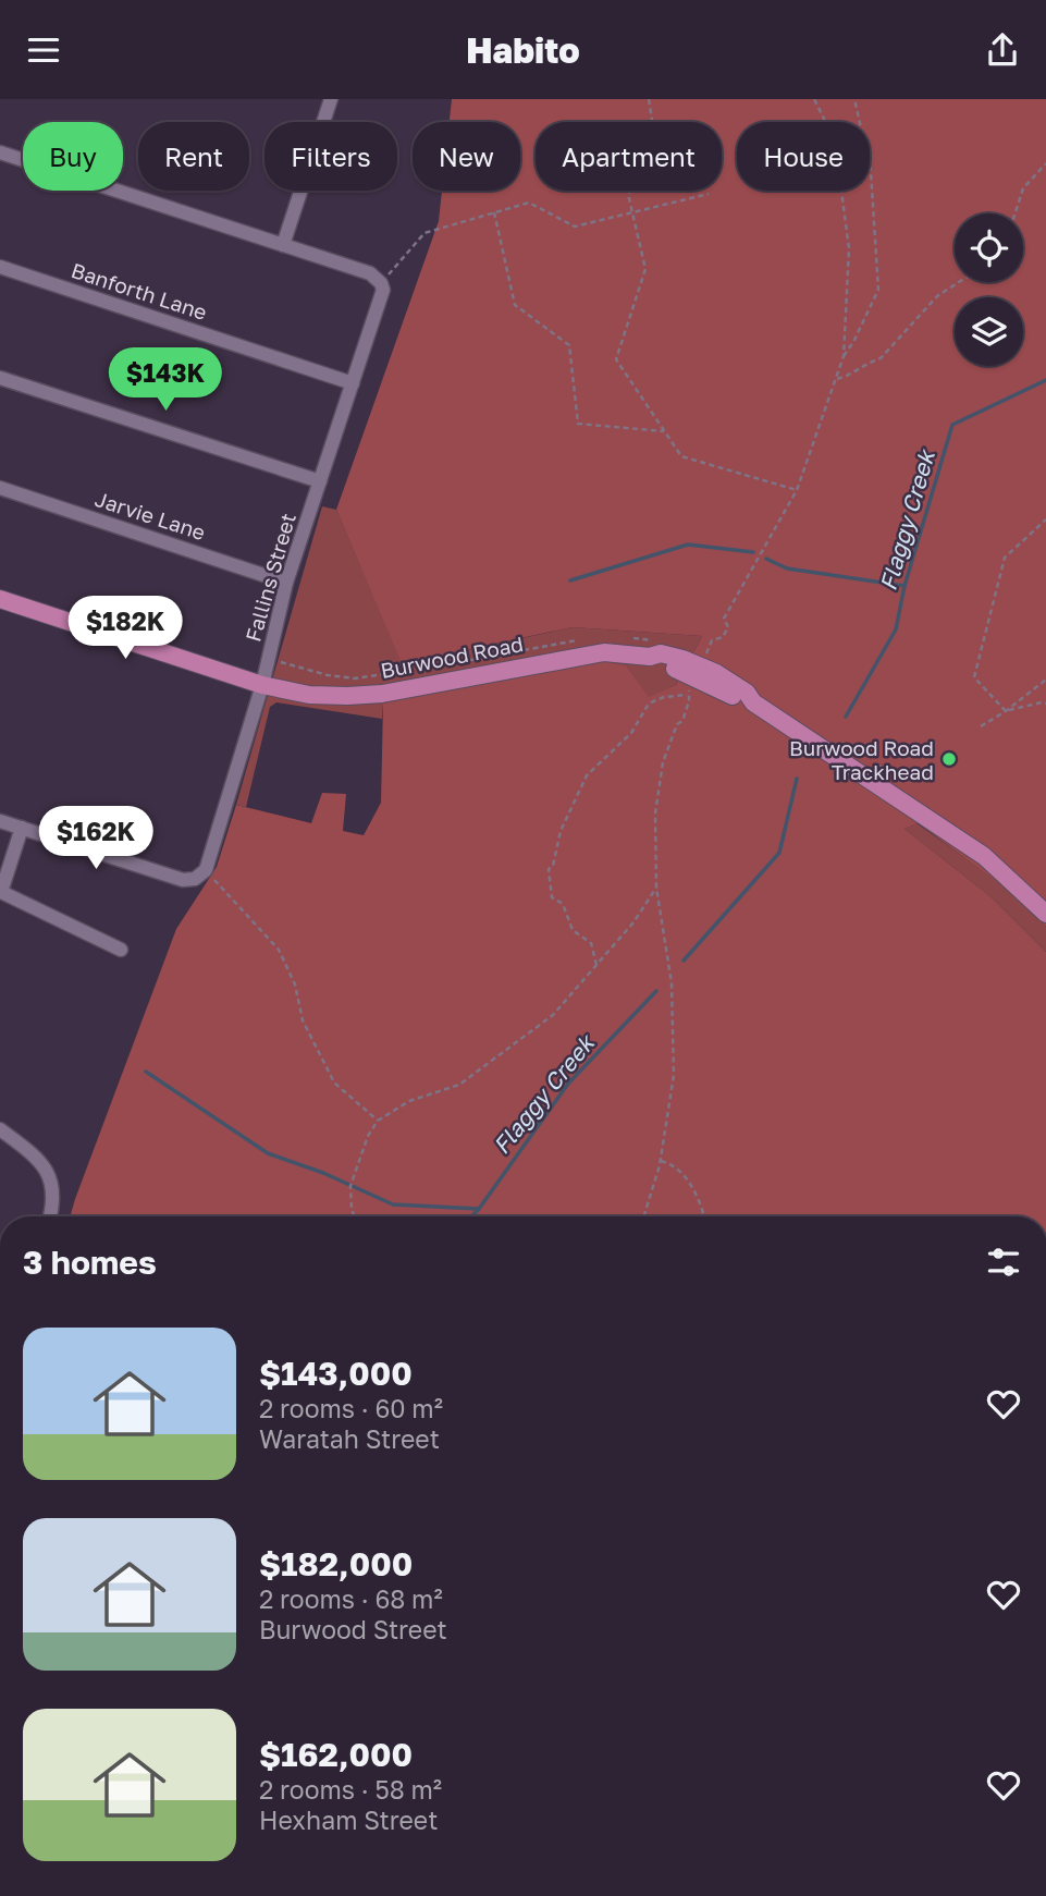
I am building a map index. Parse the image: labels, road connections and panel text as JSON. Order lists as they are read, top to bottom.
{
  "streets": {
    "main road": ["Burwood Road"],
    "street": ["Banforth Lane", "Jarvie Lane", "Fallins Street"]
  },
  "crossings": [
    ["Banforth Lane", "Fallins Street"],
    ["Jarvie Lane", "Fallins Street"],
    ["Fallins Street", "Burwood Road"]
  ],
  "water": ["Flaggy Creek"],
  "places": ["Burwood Road Trackhead"],
  "page": {
    "header": "Habito",
    "chip": [
      "Buy",
      "Rent",
      "Filters",
      "New",
      "Apartment",
      "House"
    ],
    "price": ["$143K", "$182K", "$162K"],
    "heading": "3 homes",
    "list": [
      {
        "name": "$143,000",
        "note": "2 rooms · 60 m² · Waratah Street"
      },
      {
        "name": "$182,000",
        "note": "2 rooms · 68 m² · Burwood Street"
      },
      {
        "name": "$162,000",
        "note": "2 rooms · 58 m² · Hexham Street"
      }
    ]
  }
}
